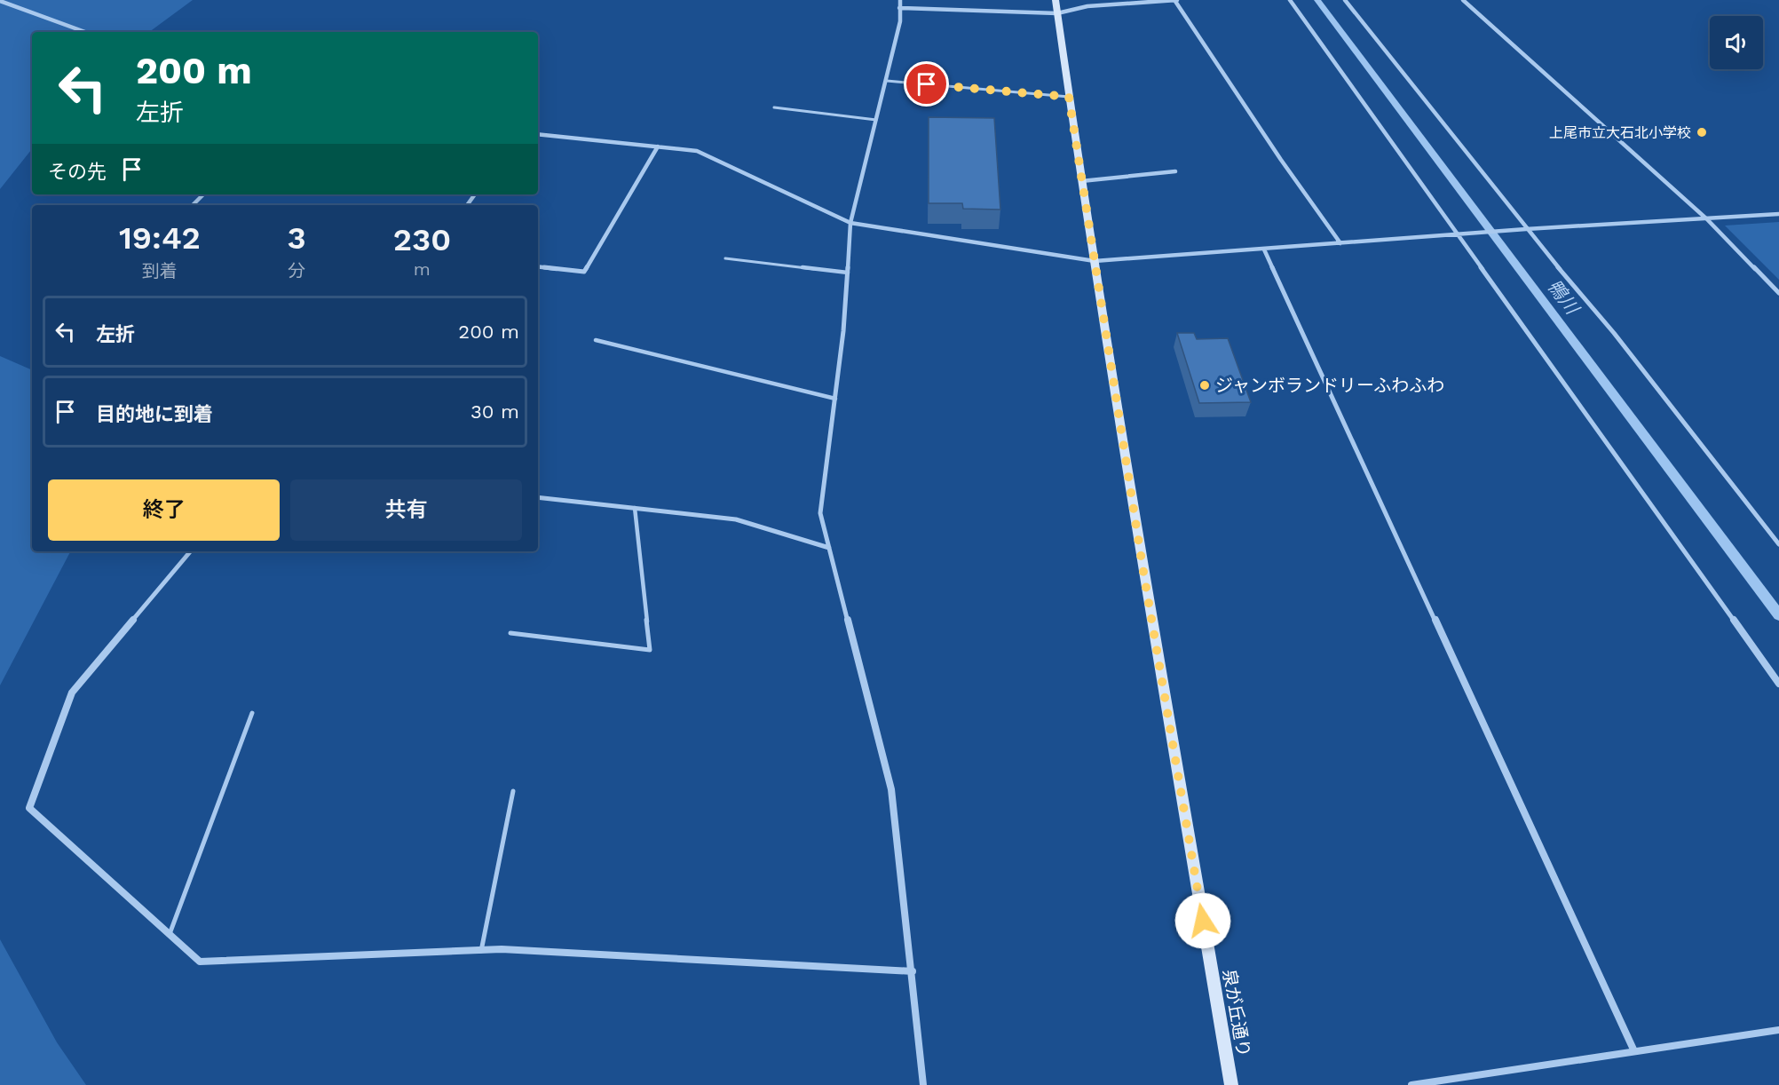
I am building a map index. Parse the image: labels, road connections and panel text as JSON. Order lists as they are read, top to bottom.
{
  "streets": {
    "street": ["泉が丘通り"]
  },
  "water": ["鴨川"],
  "places": ["上尾市立大石北小学校", "ジャンボランドリーふわふわ"],
  "page": {
    "turn": ["200 m", "左折"],
    "then": "その先",
    "eta": [
      "19:42",
      "到着",
      "3",
      "分",
      "230",
      "m"
    ],
    "list": [
      {
        "name": "左折",
        "value": "200 m"
      },
      {
        "name": "目的地に到着",
        "value": "30 m"
      }
    ],
    "buttons": ["終了", "共有"]
  }
}
